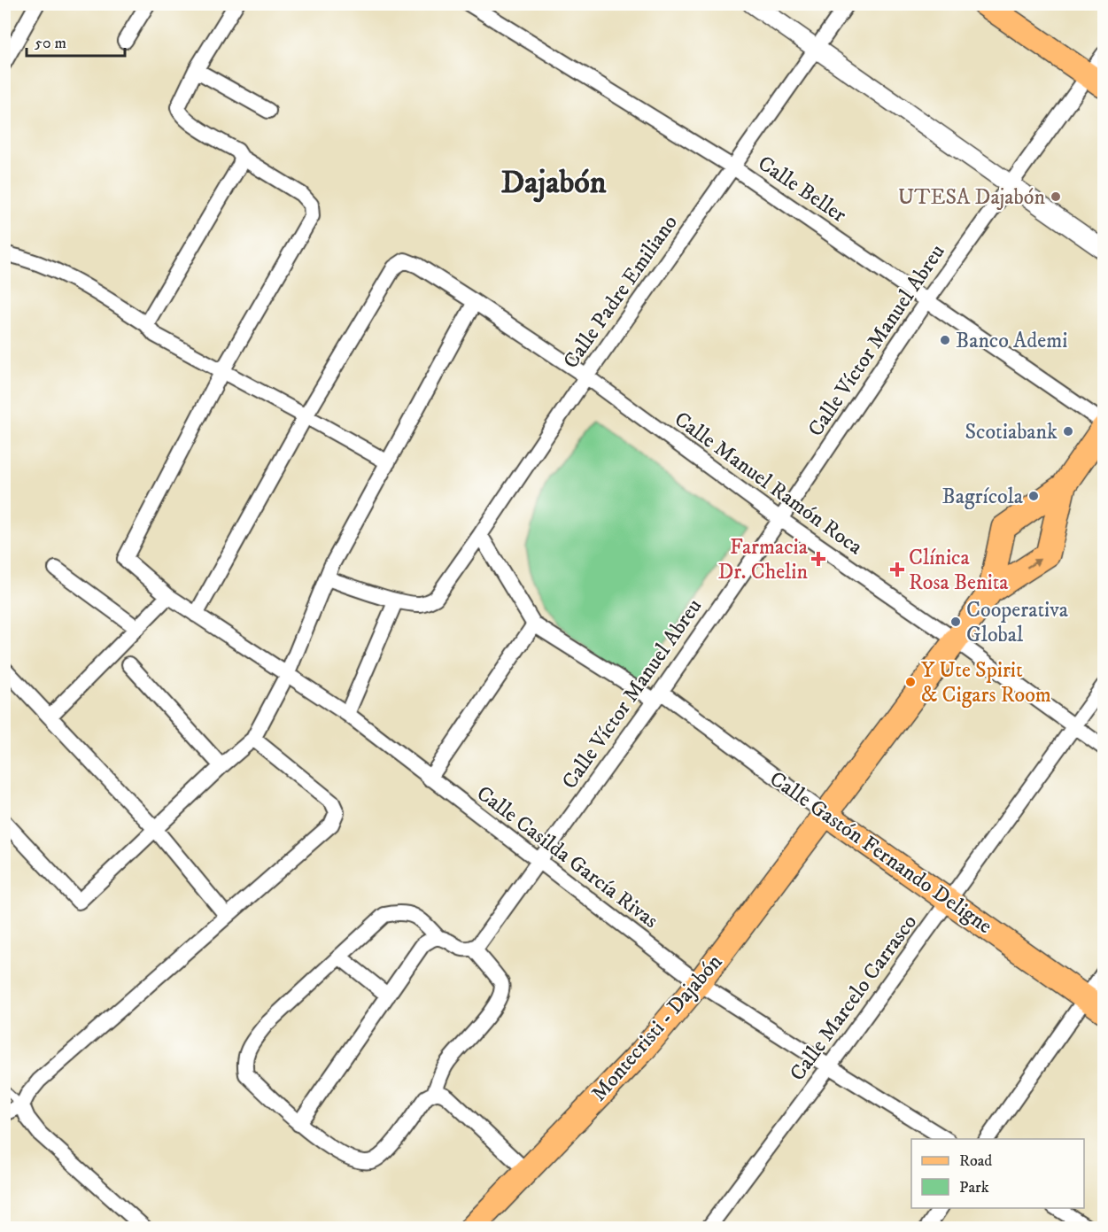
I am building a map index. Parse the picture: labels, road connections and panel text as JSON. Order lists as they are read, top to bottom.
{
  "streets": {
    "main road": ["Calle Gastón Fernando Deligne", "Montecristi - Dajabón"],
    "street": [
      "Calle Beller",
      "Calle Padre Emiliano",
      "Calle Víctor Manuel Abreu",
      "Calle Manuel Ramón Roca",
      "Calle Casilda García Rivas",
      "Calle Marcelo Carrasco"
    ]
  },
  "crossings": [
    ["Calle Beller", "Calle Padre Emiliano"],
    ["Calle Beller", "Calle Víctor Manuel Abreu"],
    ["Calle Padre Emiliano", "Calle Manuel Ramón Roca"],
    ["Calle Víctor Manuel Abreu", "Calle Manuel Ramón Roca"],
    ["Calle Víctor Manuel Abreu", "Calle Gastón Fernando Deligne"],
    ["Calle Víctor Manuel Abreu", "Calle Casilda García Rivas"],
    ["Calle Manuel Ramón Roca", "Calle Marcelo Carrasco"],
    ["Calle Manuel Ramón Roca", "Montecristi - Dajabón"],
    ["Calle Gastón Fernando Deligne", "Calle Marcelo Carrasco"],
    ["Calle Gastón Fernando Deligne", "Montecristi - Dajabón"],
    ["Calle Casilda García Rivas", "Calle Marcelo Carrasco"],
    ["Calle Casilda García Rivas", "Montecristi - Dajabón"]
  ],
  "districts": ["Dajabón"],
  "places": {
    "other": [
      "UTESA Dajabón",
      "Banco Ademi",
      "Scotiabank",
      "Bagrícola",
      "Cooperativa Global",
      "Y Ute Spirit & Cigars Room"
    ],
    "health": ["Farmacia Dr. Chelin", "Clínica Rosa Benita"]
  },
  "legend": ["Road", "Park"],
  "scale_bar": "50 m"
}
